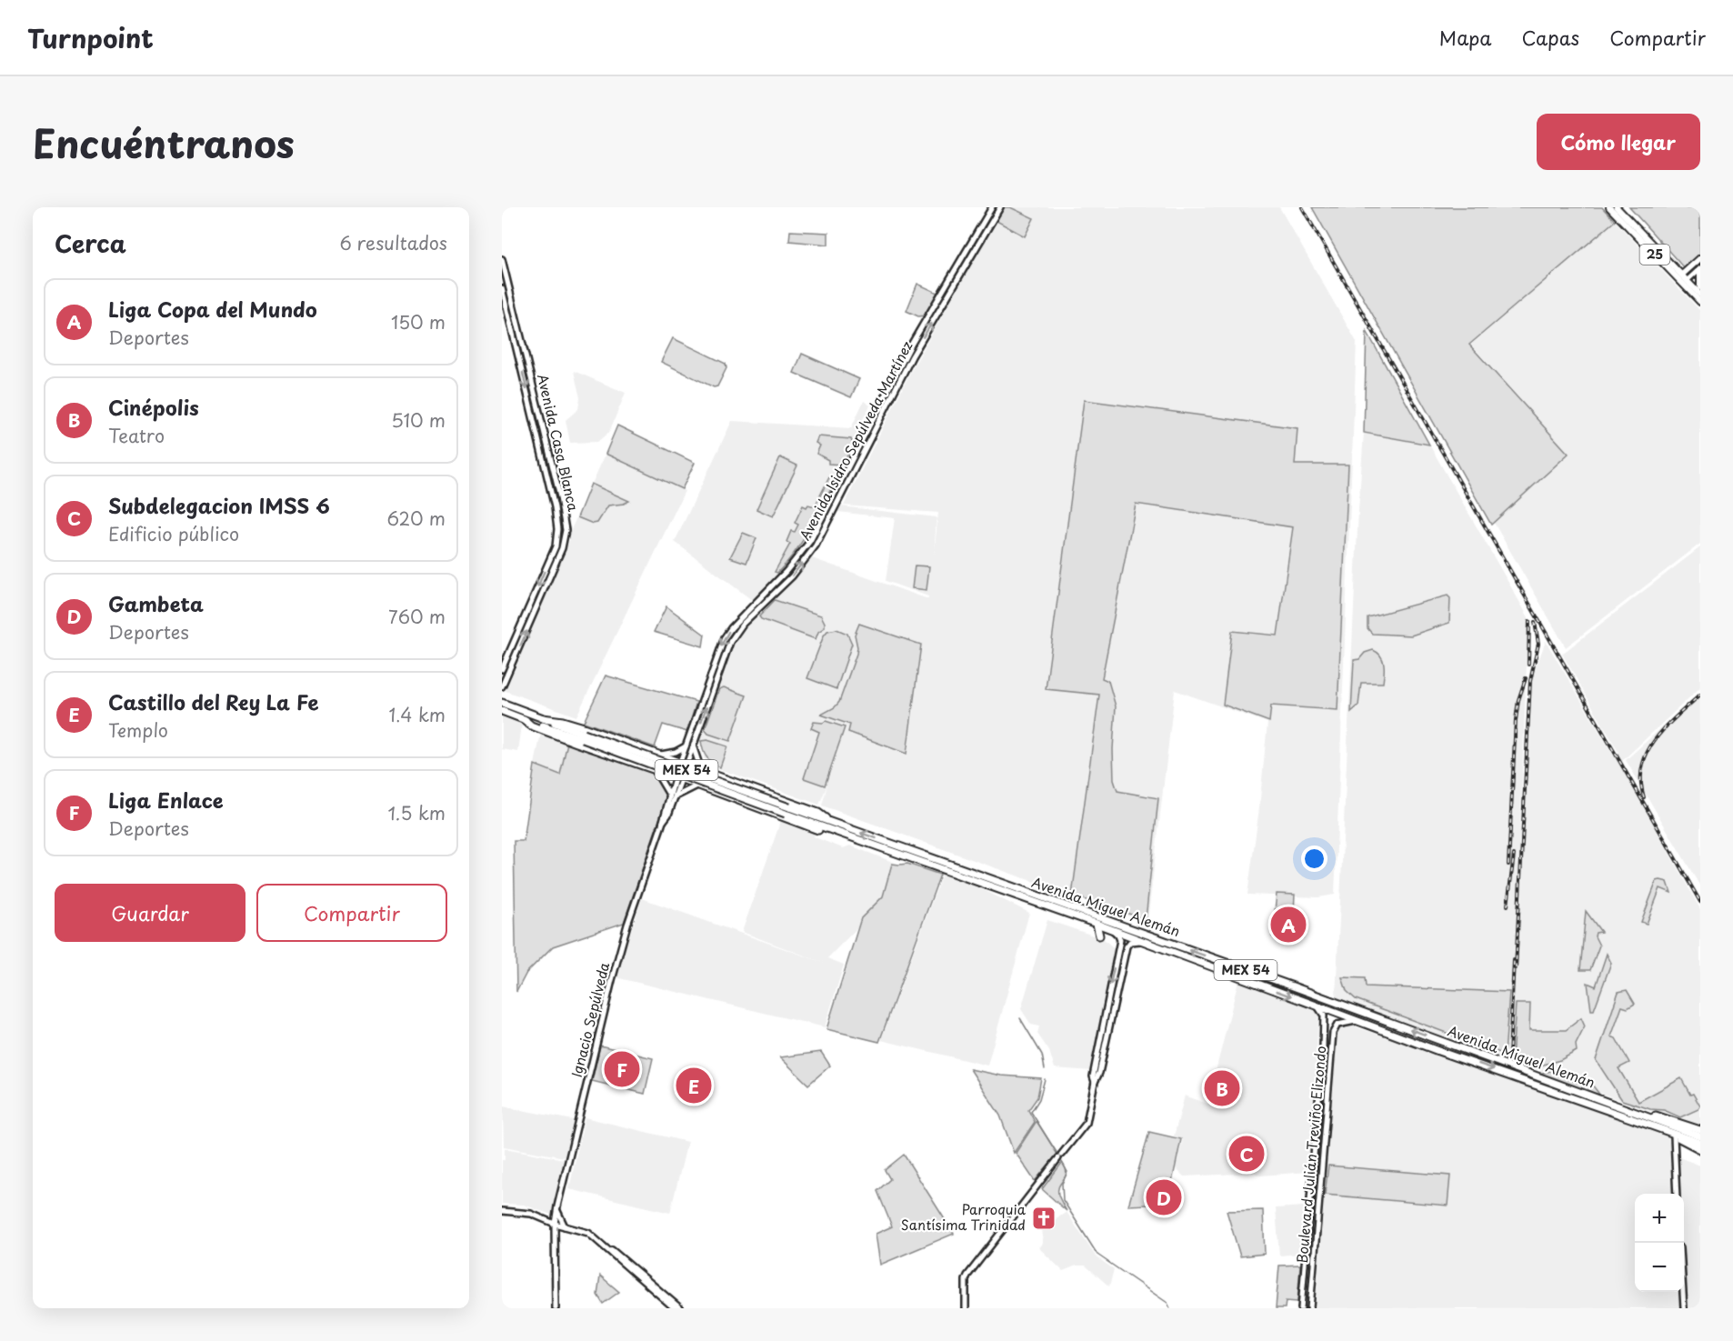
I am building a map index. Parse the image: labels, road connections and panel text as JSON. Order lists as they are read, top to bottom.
{
  "streets": {
    "highway": ["MEX 54", "Avenida Miguel Alemán"],
    "main road": [
      "25",
      "Avenida Isidro Sepúlveda Martínez",
      "Avenida Casa Blanca",
      "Ignacio Sepúlveda",
      "Boulevard Julián Treviño Elizondo"
    ]
  },
  "crossings": [
    ["Avenida Miguel Alemán", "Boulevard Julián Treviño Elizondo"]
  ],
  "places": {
    "church": ["Parroquia Santísima Trinidad"]
  },
  "page": {
    "header": "Turnpoint",
    "nav": ["Mapa", "Capas", "Compartir"],
    "title": "Encuéntranos",
    "buttons": [
      "Cómo llegar",
      ["Guardar", "Compartir"]
    ],
    "heading": ["Cerca", "6 resultados"],
    "list": [
      {
        "mark": "A",
        "name": "Liga Copa del Mundo",
        "note": "Deportes",
        "value": "150 m"
      },
      {
        "mark": "B",
        "name": "Cinépolis",
        "note": "Teatro",
        "value": "510 m"
      },
      {
        "mark": "C",
        "name": "Subdelegacion IMSS 6",
        "note": "Edificio público",
        "value": "620 m"
      },
      {
        "mark": "D",
        "name": "Gambeta",
        "note": "Deportes",
        "value": "760 m"
      },
      {
        "mark": "E",
        "name": "Castillo del Rey La Fe",
        "note": "Templo",
        "value": "1.4 km"
      },
      {
        "mark": "F",
        "name": "Liga Enlace",
        "note": "Deportes",
        "value": "1.5 km"
      }
    ],
    "pins": [
      "A",
      "F",
      "E",
      "B",
      "C",
      "D"
    ],
    "map_buttons": ["+", "−"]
  }
}
